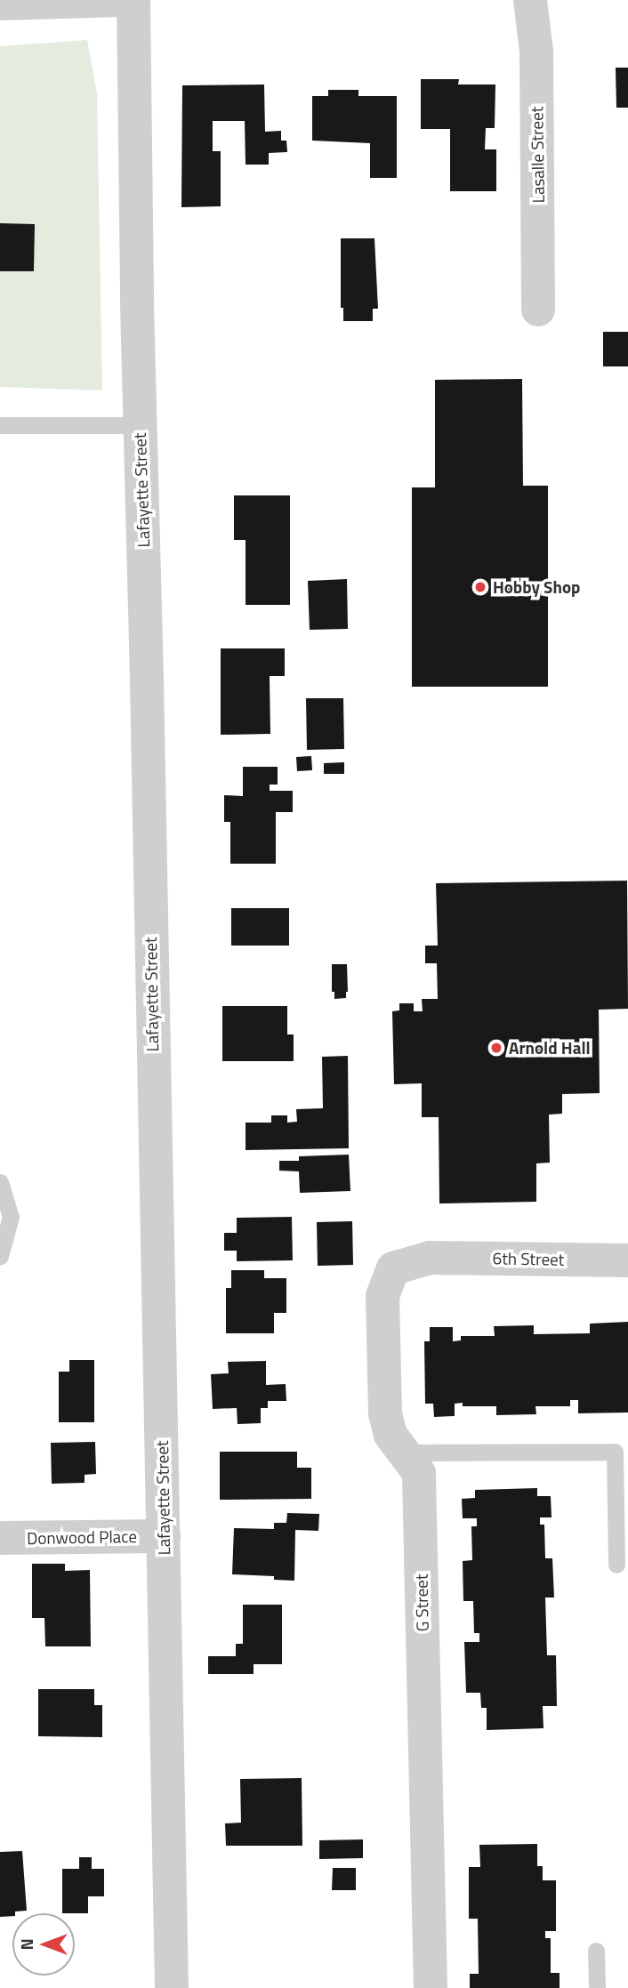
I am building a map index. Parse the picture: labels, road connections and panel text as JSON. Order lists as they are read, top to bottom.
{
  "streets": {
    "street": [
      "Lasalle Street",
      "Lafayette Street",
      "6th Street",
      "Donwood Place",
      "G Street"
    ]
  },
  "crossings": [
    ["Lafayette Street", "Donwood Place"],
    ["6th Street", "G Street"]
  ],
  "places": ["Hobby Shop", "Arnold Hall"],
  "north": "left"
}
